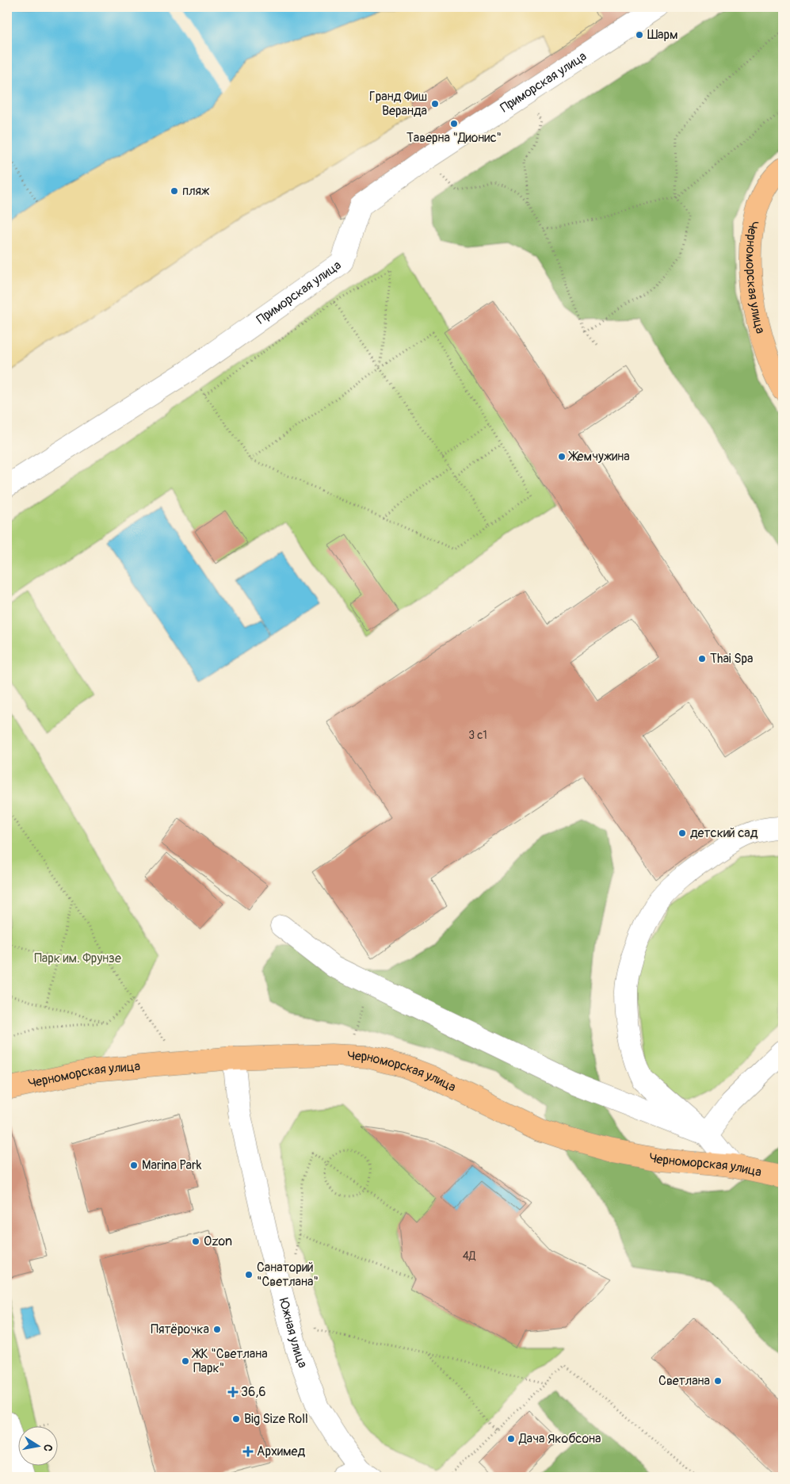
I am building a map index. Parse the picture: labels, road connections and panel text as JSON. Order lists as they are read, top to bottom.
{
  "streets": {
    "main road": ["Черноморская улица"],
    "street": ["Приморская улица", "Южная улица"]
  },
  "crossings": [
    ["Черноморская улица", "Южная улица"]
  ],
  "parks": ["Парк им. Фрунзе"],
  "places": {
    "other": [
      "Шарм",
      "Гранд Фиш Веранда",
      "Таверна \"Дионис\"",
      "пляж",
      "Жемчужина",
      "Thai Spa",
      "детский сад",
      "Marina Park",
      "Ozon",
      "Санаторий \"Светлана\"",
      "Пятёрочка",
      "ЖК \"Светлана Парк\"",
      "Светлана",
      "Big Size Roll",
      "Дача Якобсона"
    ],
    "health": ["36,6", "Архимед"]
  },
  "house_numbers": ["3 с1", "4Д"],
  "north": "right"
}
